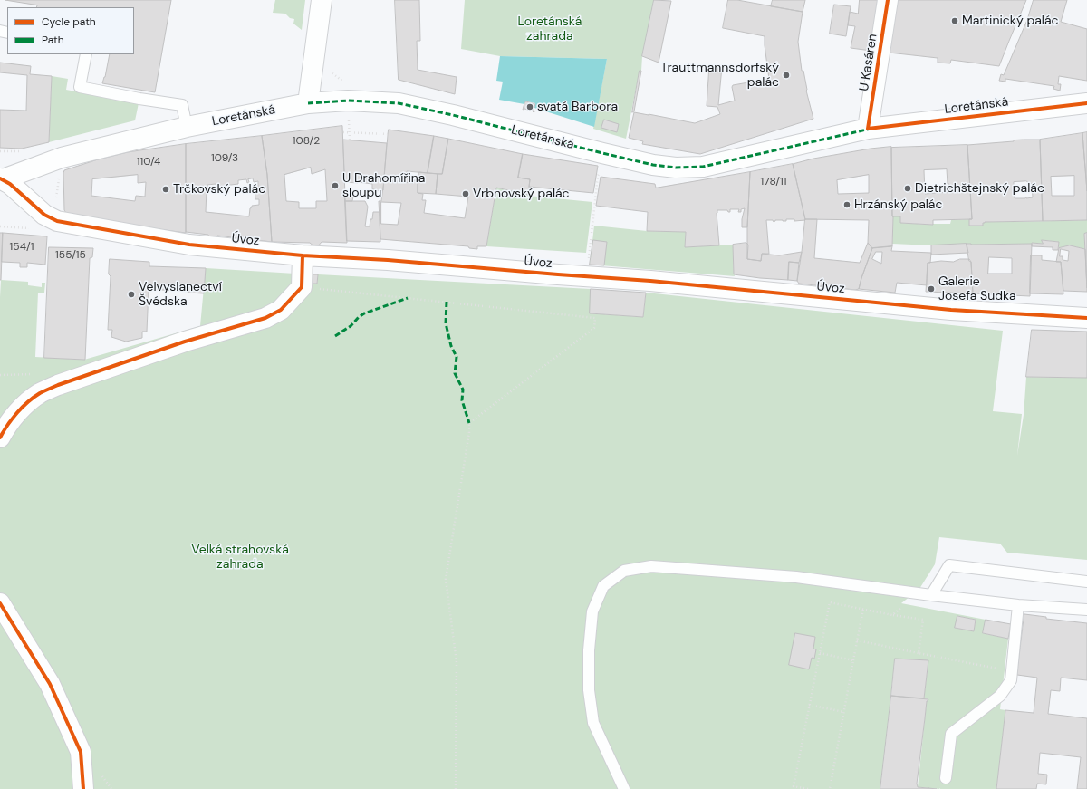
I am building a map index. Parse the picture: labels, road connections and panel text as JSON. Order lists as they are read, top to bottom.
{
  "streets": {
    "street": ["U Kasáren", "Loretánská", "Úvoz"]
  },
  "crossings": [
    ["U Kasáren", "Loretánská"],
    ["Loretánská", "Úvoz"]
  ],
  "parks": ["Loretánská zahrada", "Velká strahovská zahrada"],
  "places": [
    "Martinický palác",
    "Trauttmannsdorfský palác",
    "svatá Barbora",
    "U Drahomířina sloupu",
    "Dietrichštejnský palác",
    "Trčkovský palác",
    "Vrbnovský palác",
    "Hrzánský palác",
    "Galerie Josefa Sudka",
    "Velvyslanectví Švédska"
  ],
  "house_numbers": [
    "108/2",
    "109/3",
    "110/4",
    "178/11",
    "154/1",
    "155/15"
  ],
  "legend": ["Cycle path", "Path"]
}
